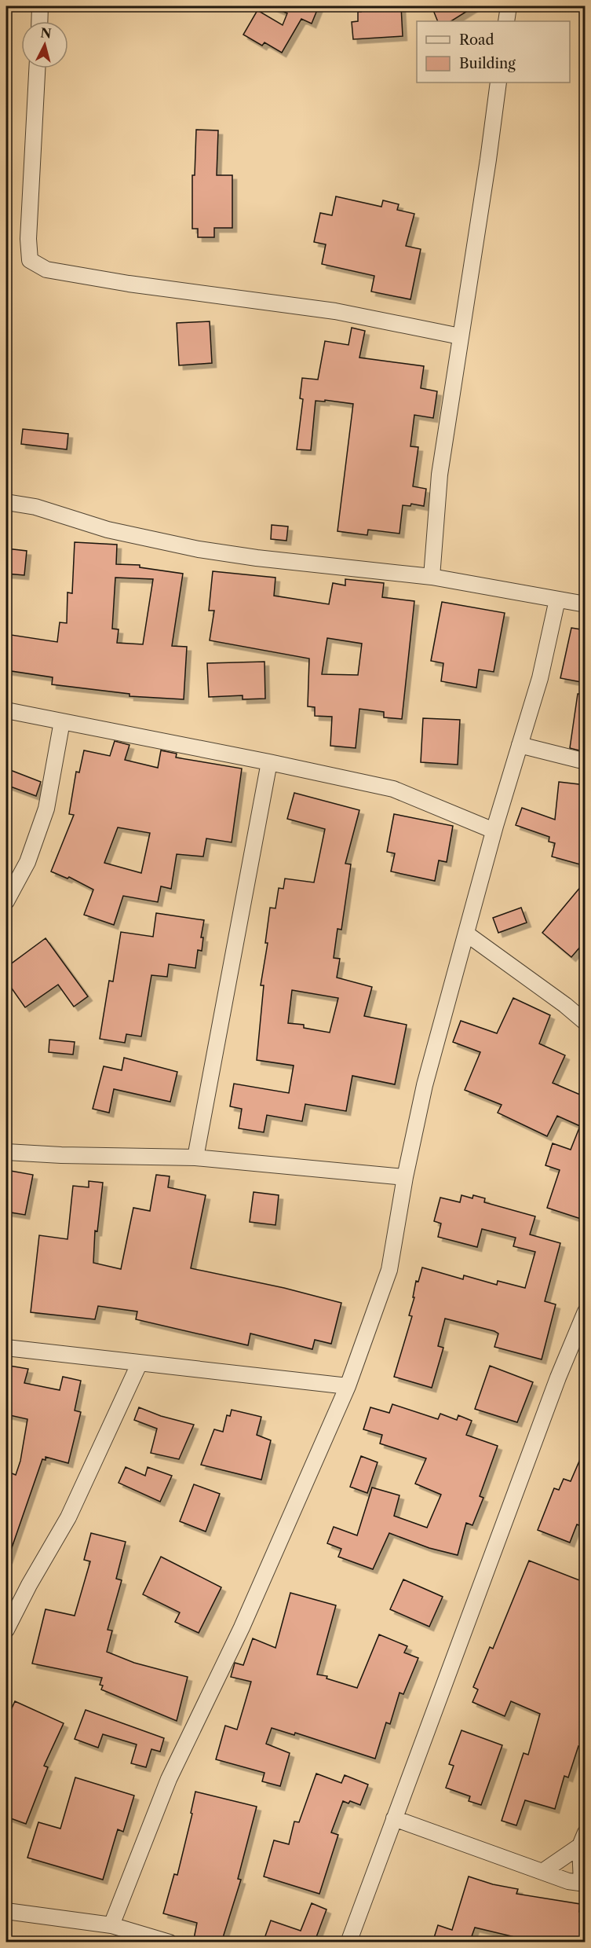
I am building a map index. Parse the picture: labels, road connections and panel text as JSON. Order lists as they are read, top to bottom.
{
  "legend": ["Road", "Building"],
  "north": "top"
}
